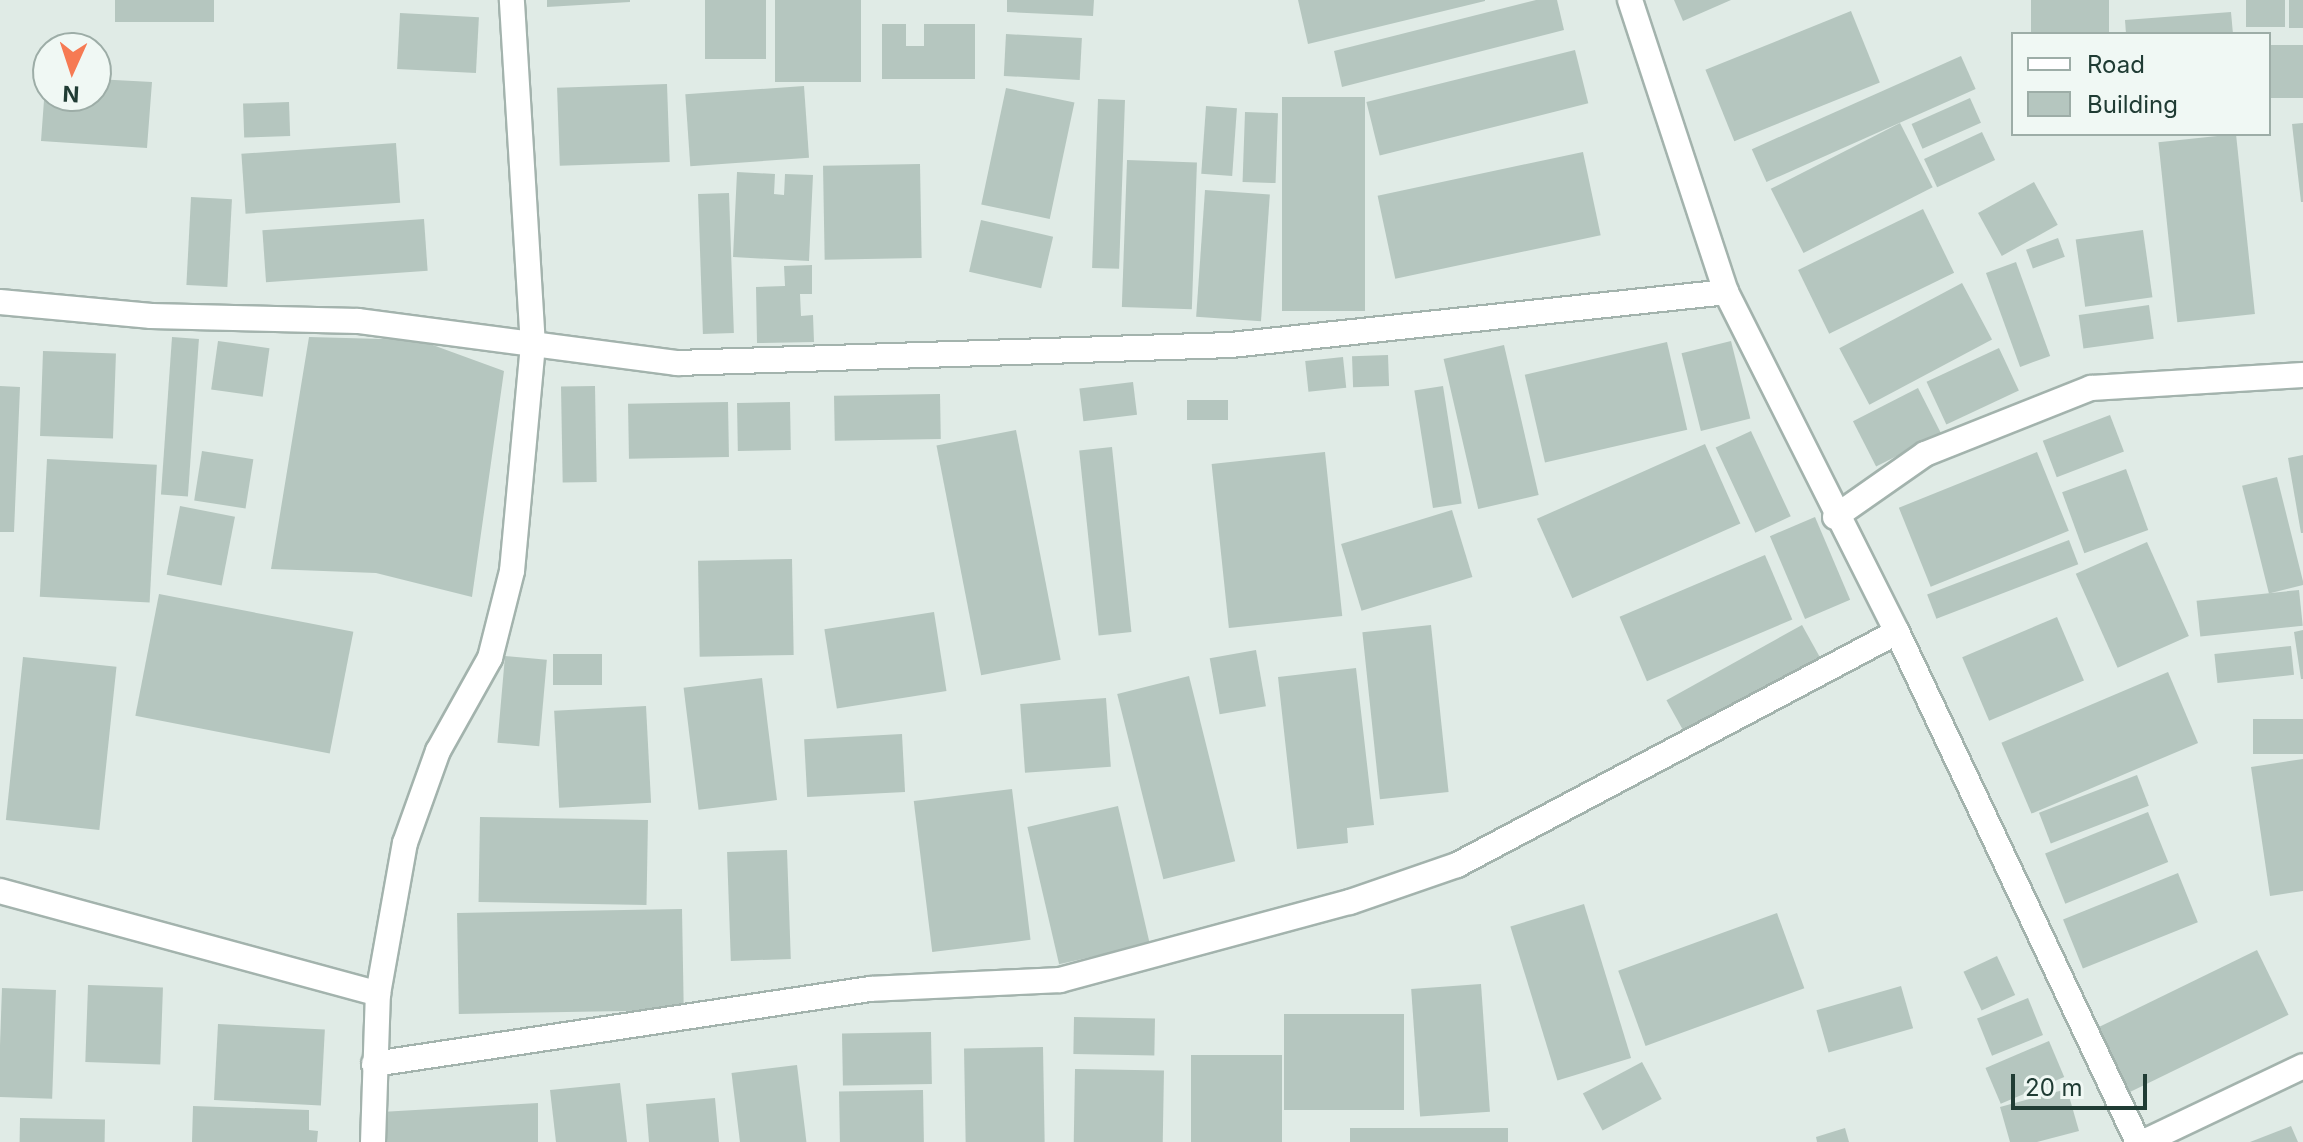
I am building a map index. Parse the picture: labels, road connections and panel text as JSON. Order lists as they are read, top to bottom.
{
  "legend": ["Road", "Building"],
  "scale_bar": "20 m",
  "north": "bottom"
}
